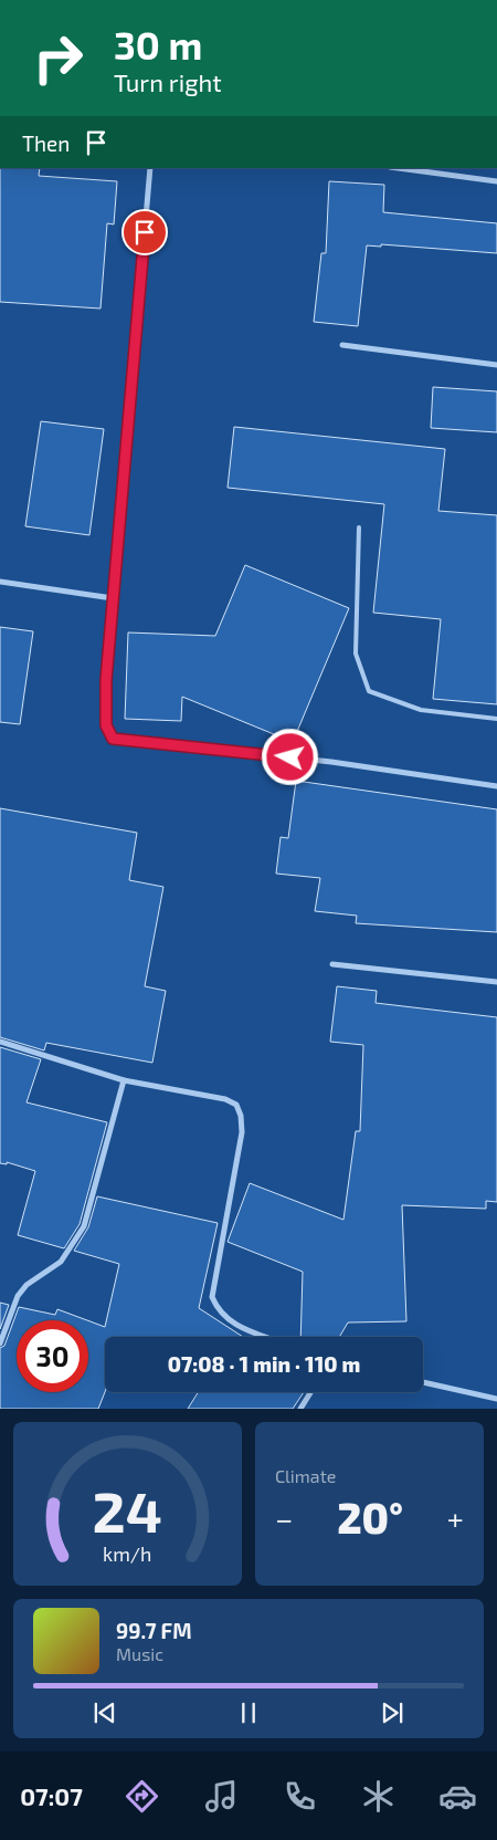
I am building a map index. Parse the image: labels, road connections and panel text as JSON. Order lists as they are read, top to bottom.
{
  "page": {
    "turn": ["30 m", "Turn right"],
    "then": "Then",
    "limit": "30",
    "trip": "07:08 · 1 min · 110 m",
    "tile": "Climate",
    "heat": ["−", "20°", "+"],
    "song": ["99.7 FM", "Music"],
    "tabs": "07:07",
    "gauge": ["24", "km/h"]
  }
}
